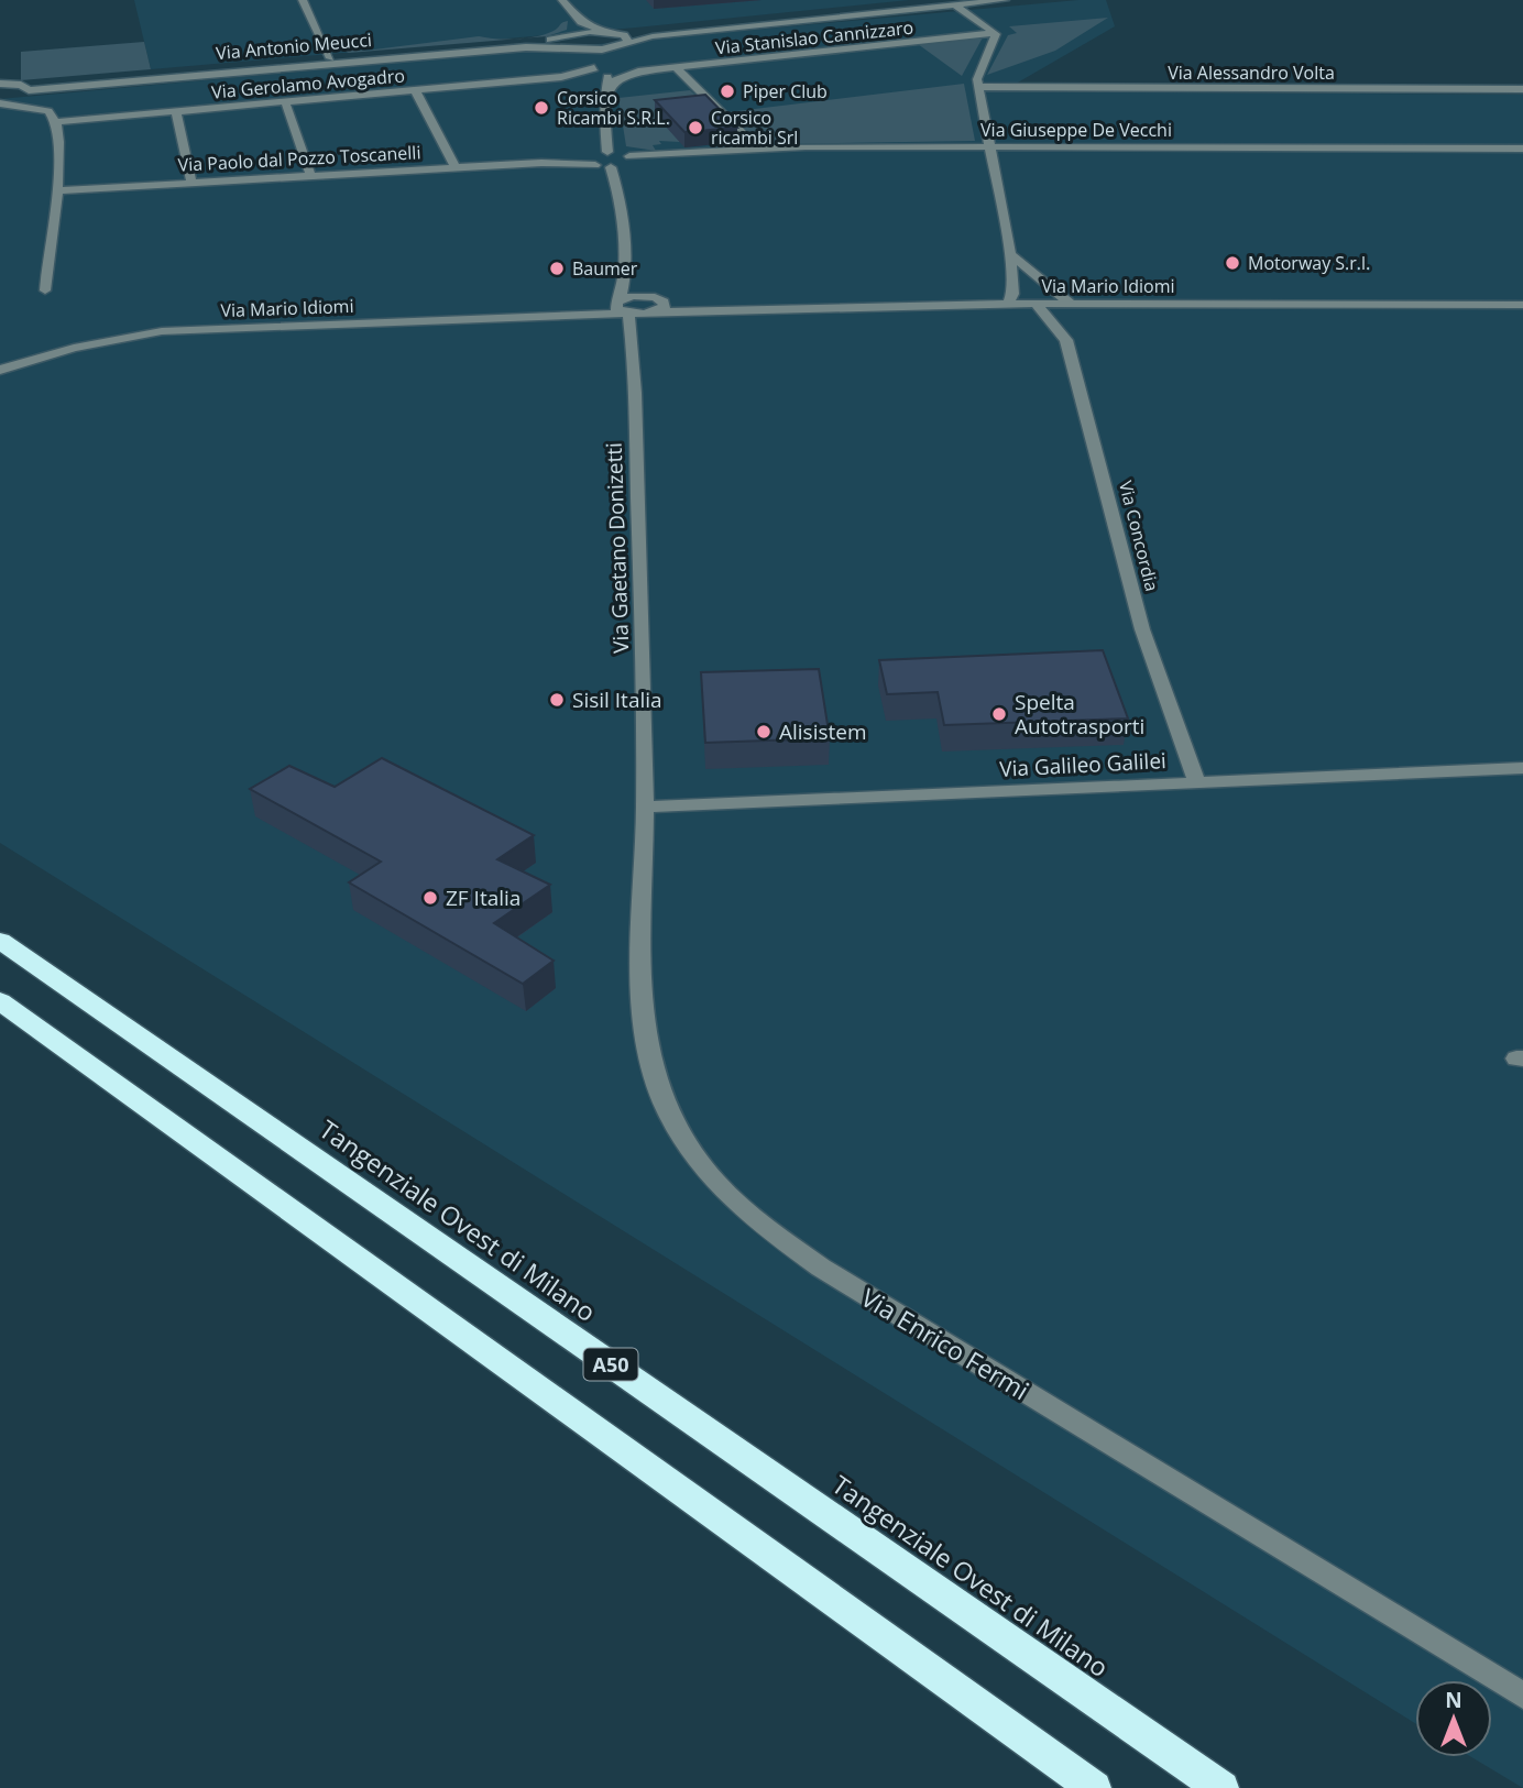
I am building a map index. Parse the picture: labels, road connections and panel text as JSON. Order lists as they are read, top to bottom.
{
  "streets": {
    "highway": ["Tangenziale Ovest di Milano", "A50"],
    "street": [
      "Via Stanislao Cannizzaro",
      "Via Antonio Meucci",
      "Via Alessandro Volta",
      "Via Gerolamo Avogadro",
      "Via Giuseppe De Vecchi",
      "Via Paolo dal Pozzo Toscanelli",
      "Via Mario Idiomi",
      "Via Concordia",
      "Via Gaetano Donizetti",
      "Via Galileo Galilei",
      "Via Enrico Fermi"
    ]
  },
  "crossings": [
    ["Via Mario Idiomi", "Via Concordia"],
    ["Via Mario Idiomi", "Via Gaetano Donizetti"],
    ["Via Concordia", "Via Galileo Galilei"],
    ["Via Gaetano Donizetti", "Via Galileo Galilei"],
    ["Via Gaetano Donizetti", "Via Enrico Fermi"],
    ["Via Galileo Galilei", "Via Enrico Fermi"]
  ],
  "places": [
    "Piper Club",
    "Corsico Ricambi S.R.L.",
    "Corsico ricambi Srl",
    "Motorway S.r.l.",
    "Baumer",
    "Sisil Italia",
    "Spelta Autotrasporti",
    "Alisistem",
    "ZF Italia"
  ],
  "north": "top"
}
